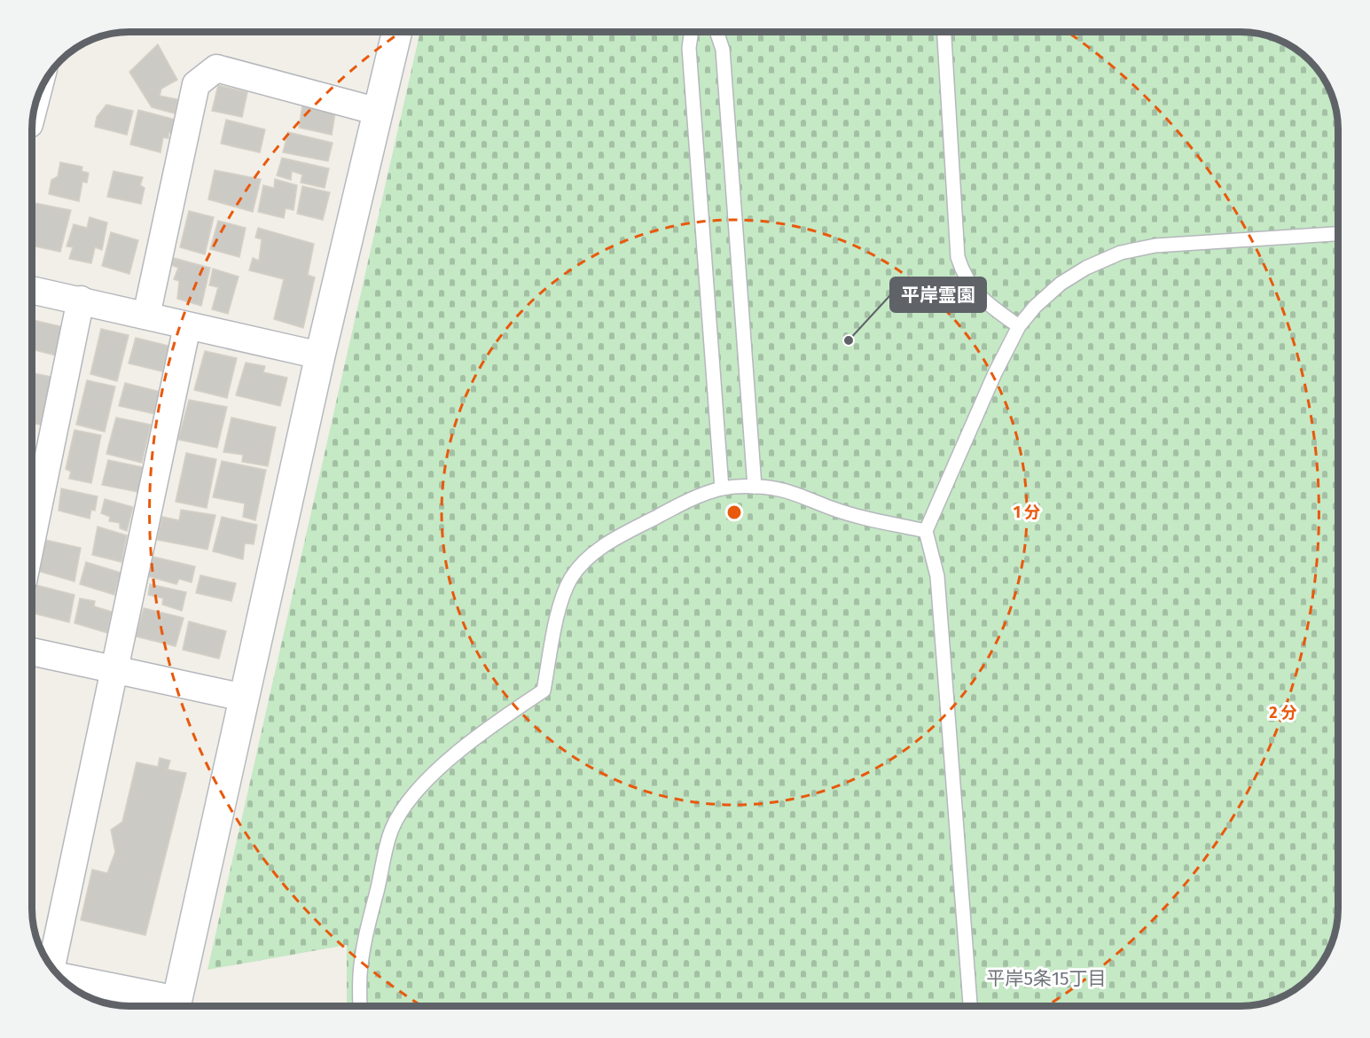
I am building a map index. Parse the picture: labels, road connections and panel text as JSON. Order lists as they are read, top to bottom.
{
  "districts": ["平岸5条15丁目"],
  "places": ["平岸霊園"],
  "rings": ["1 分", "2 分"]
}
